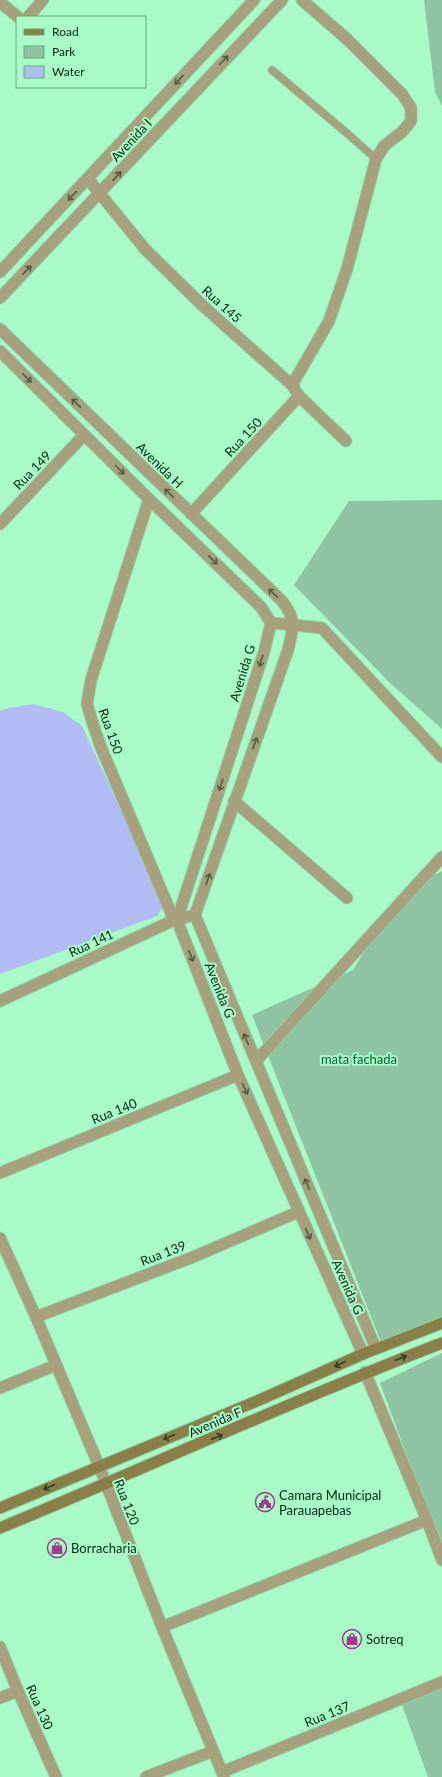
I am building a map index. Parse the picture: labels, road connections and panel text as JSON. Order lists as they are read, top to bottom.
{
  "streets": {
    "main road": ["Avenida F"],
    "street": [
      "Avenida I",
      "Rua 145",
      "Rua 150",
      "Avenida H",
      "Rua 149",
      "Avenida G",
      "Rua 141",
      "Rua 140",
      "Rua 139",
      "Rua 120",
      "Rua 130",
      "Rua 137"
    ]
  },
  "crossings": [
    ["Avenida I", "Rua 145"],
    ["Rua 145", "Rua 150"],
    ["Rua 150", "Avenida H"],
    ["Rua 150", "Avenida G"],
    ["Rua 150", "Rua 141"],
    ["Avenida G", "Rua 141"],
    ["Avenida G", "Rua 140"],
    ["Avenida G", "Rua 139"],
    ["Avenida G", "Avenida F"],
    ["Rua 139", "Rua 120"],
    ["Avenida F", "Rua 120"],
    ["Rua 120", "Rua 137"]
  ],
  "parks": ["mata fachada"],
  "places": {
    "public building": ["Camara Municipal Parauapebas"],
    "shop": ["Borracharia", "Sotreq"]
  },
  "legend": ["Road", "Park", "Water"]
}
